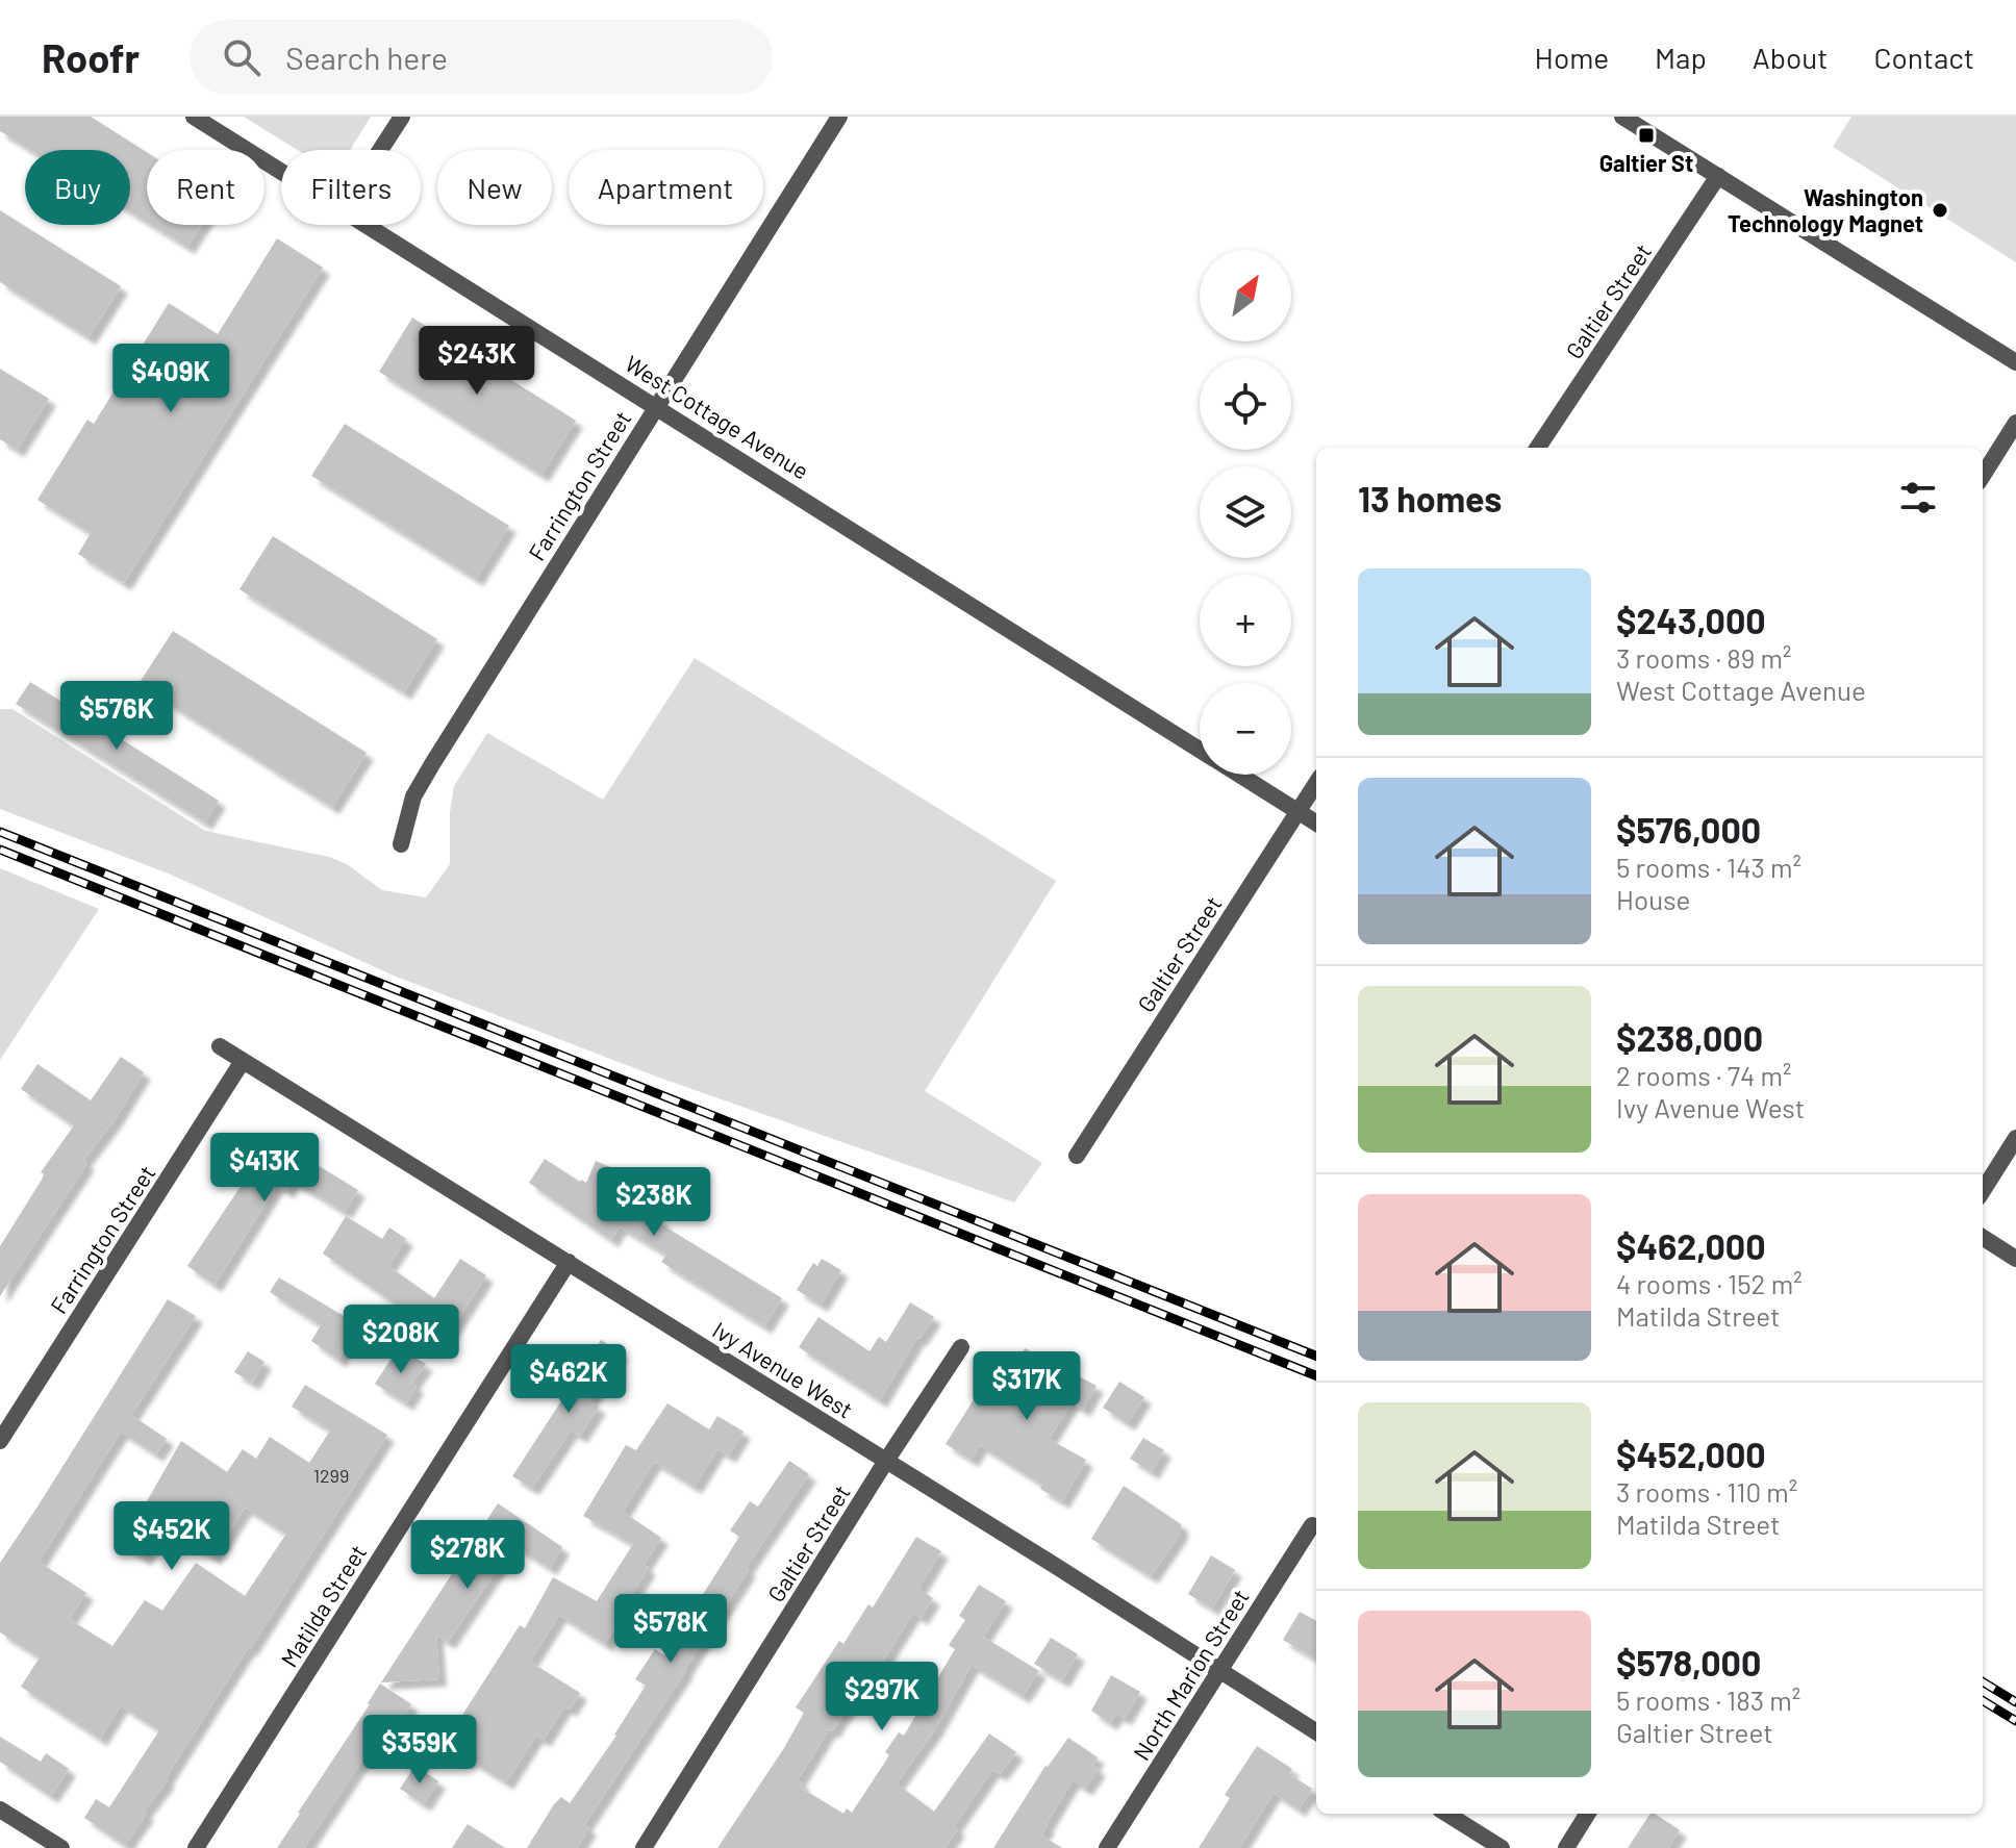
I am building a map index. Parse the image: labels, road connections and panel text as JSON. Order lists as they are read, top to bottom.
{
  "streets": {
    "street": [
      "Galtier Street",
      "West Cottage Avenue",
      "Farrington Street",
      "Ivy Avenue West",
      "Matilda Street",
      "North Marion Street"
    ]
  },
  "crossings": [
    ["Galtier Street", "West Cottage Avenue"],
    ["Galtier Street", "Ivy Avenue West"],
    ["West Cottage Avenue", "Farrington Street"],
    ["Farrington Street", "Ivy Avenue West"],
    ["Ivy Avenue West", "Matilda Street"],
    ["Ivy Avenue West", "North Marion Street"]
  ],
  "places": {
    "transit": ["Galtier St"],
    "other": ["Washington Technology Magnet"]
  },
  "house_numbers": ["1299"],
  "north": "top right",
  "page": {
    "header": "Roofr",
    "search": "Search here",
    "nav": [
      "Home",
      "Map",
      "About",
      "Contact"
    ],
    "chip": [
      "Buy",
      "Rent",
      "Filters",
      "New",
      "Apartment"
    ],
    "map_buttons": ["+", "−"],
    "price": [
      "$243K",
      "$409K",
      "$576K",
      "$413K",
      "$238K",
      "$208K",
      "$462K",
      "$317K",
      "$452K",
      "$278K",
      "$578K",
      "$297K",
      "$359K"
    ],
    "heading": "13 homes",
    "list": [
      {
        "name": "$243,000",
        "note": "3 rooms · 89 m² · West Cottage Avenue"
      },
      {
        "name": "$576,000",
        "note": "5 rooms · 143 m² · House"
      },
      {
        "name": "$238,000",
        "note": "2 rooms · 74 m² · Ivy Avenue West"
      },
      {
        "name": "$462,000",
        "note": "4 rooms · 152 m² · Matilda Street"
      },
      {
        "name": "$452,000",
        "note": "3 rooms · 110 m² · Matilda Street"
      },
      {
        "name": "$578,000",
        "note": "5 rooms · 183 m² · Galtier Street"
      }
    ]
  }
}
